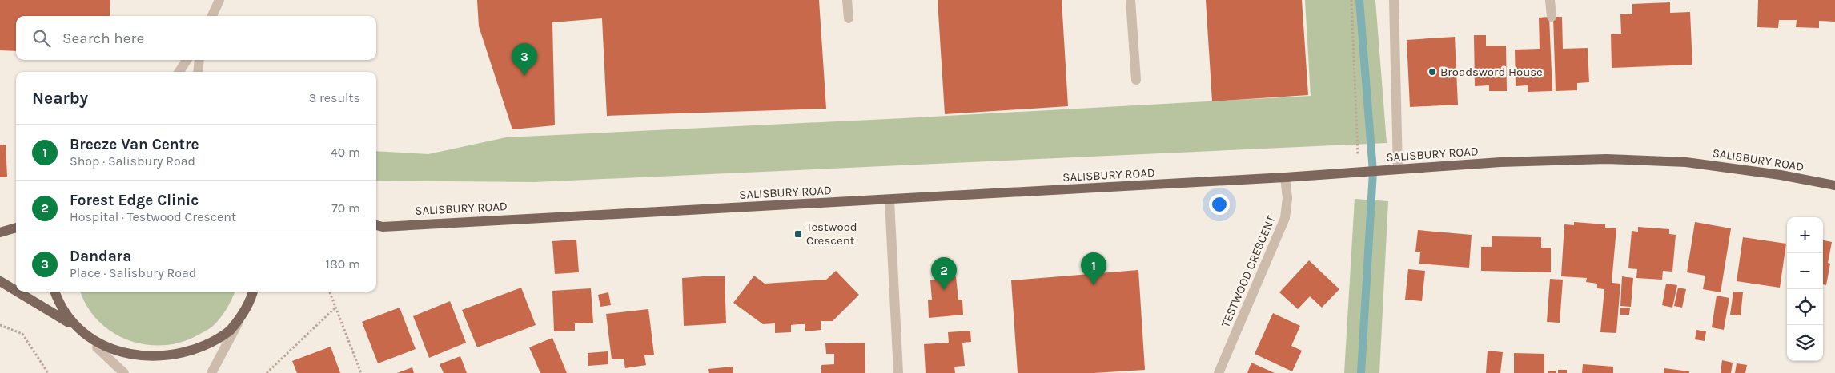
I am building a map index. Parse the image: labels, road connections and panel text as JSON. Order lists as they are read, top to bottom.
{
  "streets": {
    "main road": ["SALISBURY ROAD"],
    "street": ["TESTWOOD CRESCENT"]
  },
  "crossings": [
    ["SALISBURY ROAD", "TESTWOOD CRESCENT"]
  ],
  "places": {
    "other": ["Broadsword House"],
    "transit": ["Testwood Crescent"]
  },
  "page": {
    "search": "Search here",
    "pins": ["3", "1", "2"],
    "heading": ["Nearby", "3 results"],
    "list": [
      {
        "mark": "1",
        "name": "Breeze Van Centre",
        "note": "Shop · Salisbury Road",
        "value": "40 m"
      },
      {
        "mark": "2",
        "name": "Forest Edge Clinic",
        "note": "Hospital · Testwood Crescent",
        "value": "70 m"
      },
      {
        "mark": "3",
        "name": "Dandara",
        "note": "Place · Salisbury Road",
        "value": "180 m"
      }
    ],
    "map_buttons": ["+", "−"]
  }
}
